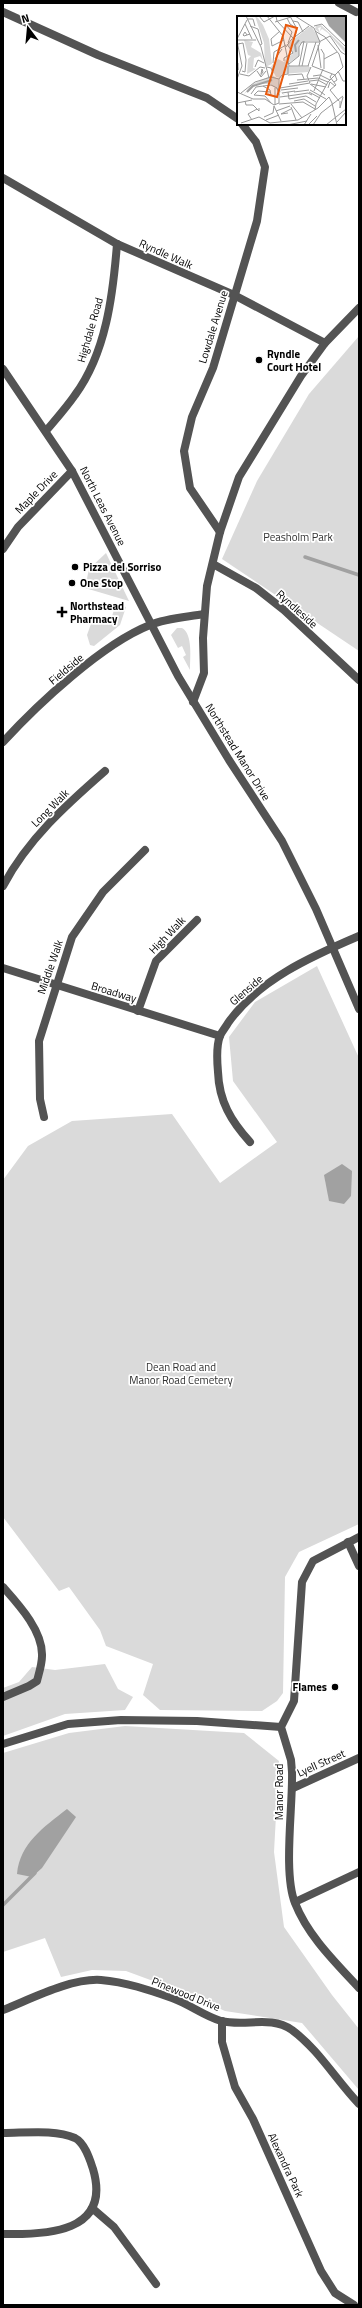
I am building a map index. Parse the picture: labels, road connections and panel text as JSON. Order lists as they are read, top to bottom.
{
  "streets": {
    "street": [
      "Ryndle Walk",
      "Lowdale Avenue",
      "Highdale Road",
      "Maple Drive",
      "North Leas Avenue",
      "Ryndleside",
      "Fieldside",
      "Northstead Manor Drive",
      "Long Walk",
      "High Walk",
      "Middle Walk",
      "Glenside",
      "Broadway",
      "Lyell Street",
      "Manor Road",
      "Pinewood Drive",
      "Alexandra Park"
    ]
  },
  "crossings": [
    ["Ryndle Walk", "Lowdale Avenue"],
    ["Ryndle Walk", "Highdale Road"],
    ["Ryndle Walk", "Northstead Manor Drive"],
    ["Lowdale Avenue", "Northstead Manor Drive"],
    ["Highdale Road", "North Leas Avenue"],
    ["Maple Drive", "North Leas Avenue"],
    ["North Leas Avenue", "Fieldside"],
    ["North Leas Avenue", "Northstead Manor Drive"],
    ["Ryndleside", "Northstead Manor Drive"],
    ["Fieldside", "Northstead Manor Drive"],
    ["Northstead Manor Drive", "Glenside"],
    ["High Walk", "Broadway"],
    ["Middle Walk", "Broadway"],
    ["Glenside", "Broadway"],
    ["Lyell Street", "Manor Road"],
    ["Pinewood Drive", "Alexandra Park"]
  ],
  "parks": ["Peasholm Park", "Dean Road and Manor Road Cemetery"],
  "places": {
    "other": [
      "Ryndle Court Hotel",
      "Pizza del Sorriso",
      "One Stop",
      "Flames"
    ],
    "health": ["Northstead Pharmacy"]
  },
  "north": "top"
}
